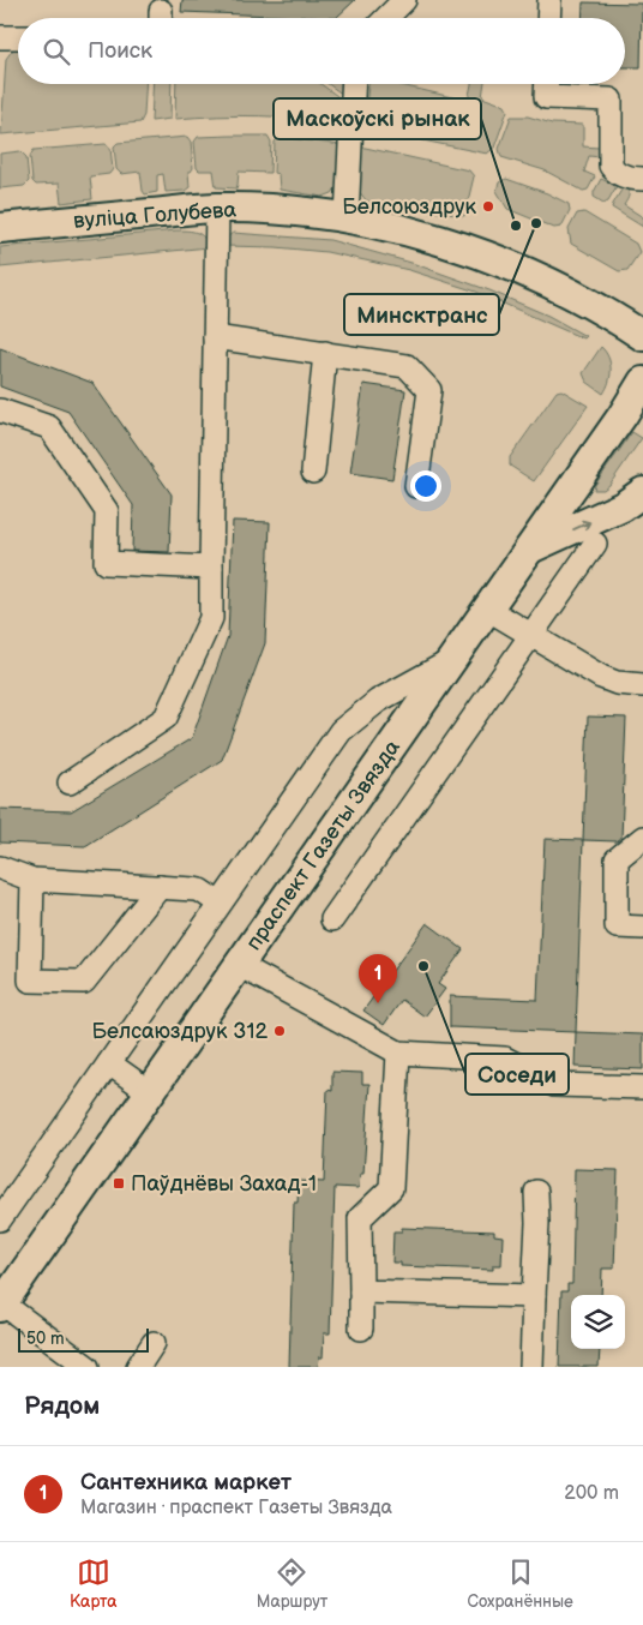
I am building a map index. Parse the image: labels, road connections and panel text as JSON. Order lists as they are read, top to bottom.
{
  "streets": {
    "main road": ["вуліца Голубева", "праспект Газеты Звязда"]
  },
  "places": {
    "other": [
      "Белсоюздрук",
      "Минсктранс",
      "Маскоўскі рынак",
      "Соседи",
      "Белсаюздрук 312"
    ],
    "transit": ["Паўднёвы Захад-1"]
  },
  "scale_bar": "50 m",
  "page": {
    "search": "Поиск",
    "pins": "1",
    "scale": "50 m",
    "heading": "Рядом",
    "list": [
      {
        "mark": "1",
        "name": "Сантехника маркет",
        "note": "Магазин · праспект Газеты Звязда",
        "value": "200 m"
      }
    ],
    "nav": ["Карта", "Маршрут", "Сохранённые"]
  }
}
